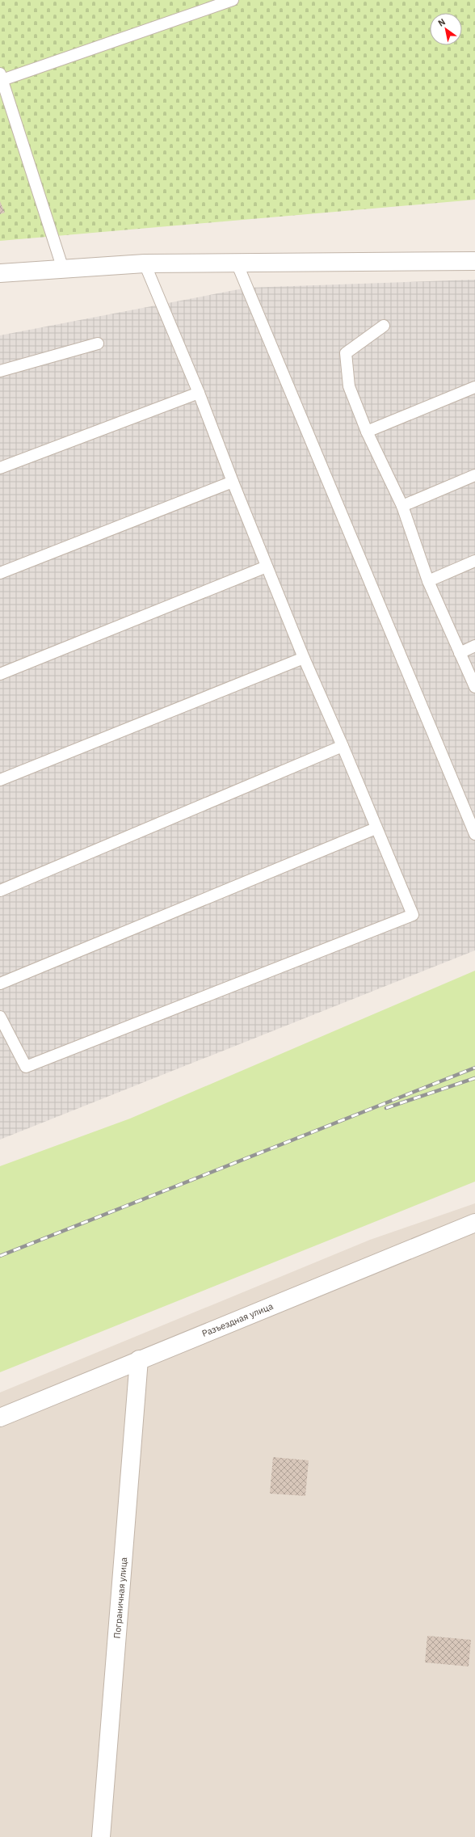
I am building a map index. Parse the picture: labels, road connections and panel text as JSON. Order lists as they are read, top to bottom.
{
  "streets": {
    "street": ["Разъездная улица", "Пограничная улица"]
  },
  "crossings": [
    ["Разъездная улица", "Пограничная улица"]
  ],
  "north": "top left"
}
